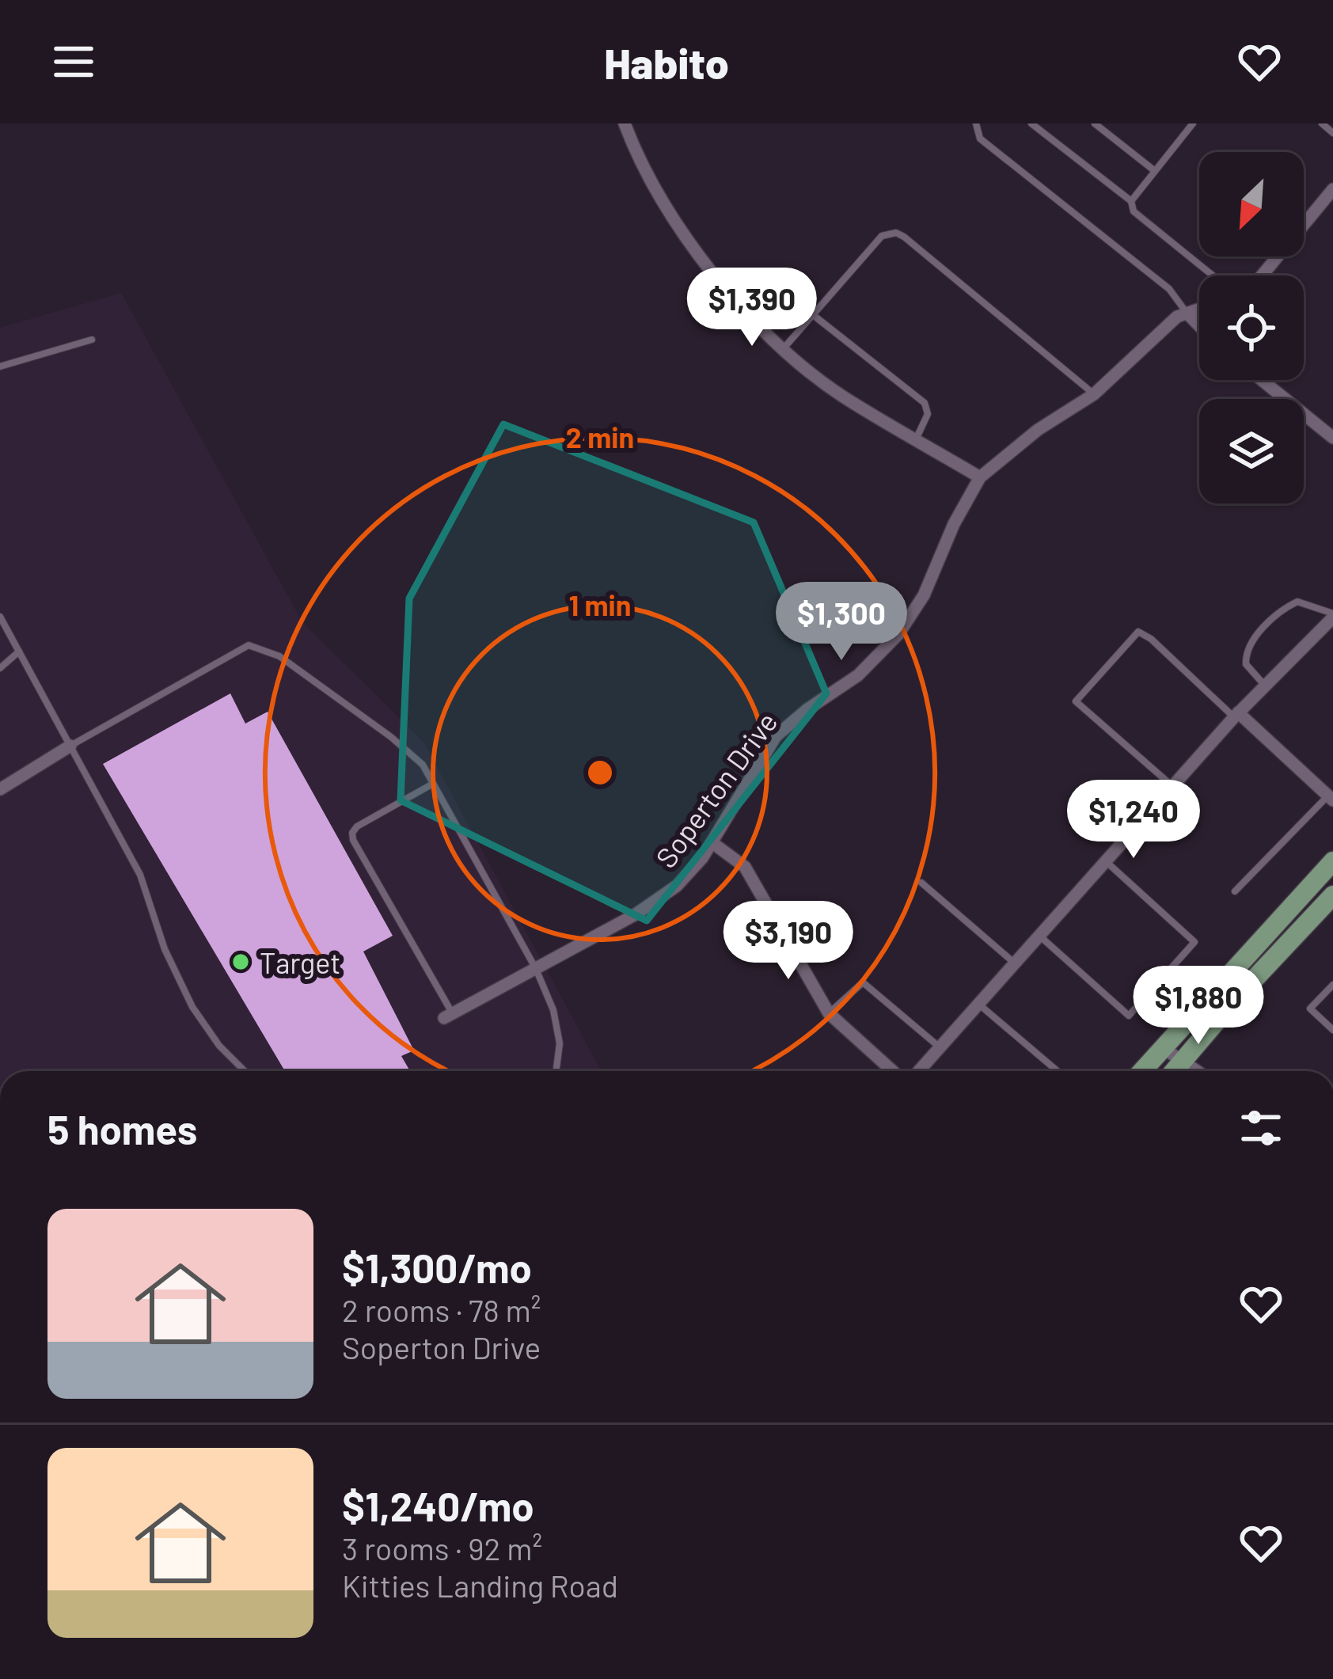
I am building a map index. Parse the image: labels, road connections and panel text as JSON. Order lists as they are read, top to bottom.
{
  "streets": {
    "street": ["Soperton Drive"]
  },
  "places": ["Target"],
  "north": "bottom left",
  "page": {
    "header": "Habito",
    "price": [
      "$1,390",
      "$1,300",
      "$1,240",
      "$3,190",
      "$1,880"
    ],
    "heading": "5 homes",
    "list": [
      {
        "name": "$1,300/mo",
        "note": "2 rooms · 78 m² · Soperton Drive"
      },
      {
        "name": "$1,240/mo",
        "note": "3 rooms · 92 m² · Kitties Landing Road"
      }
    ]
  },
  "rings": ["2 min", "1 min"]
}
